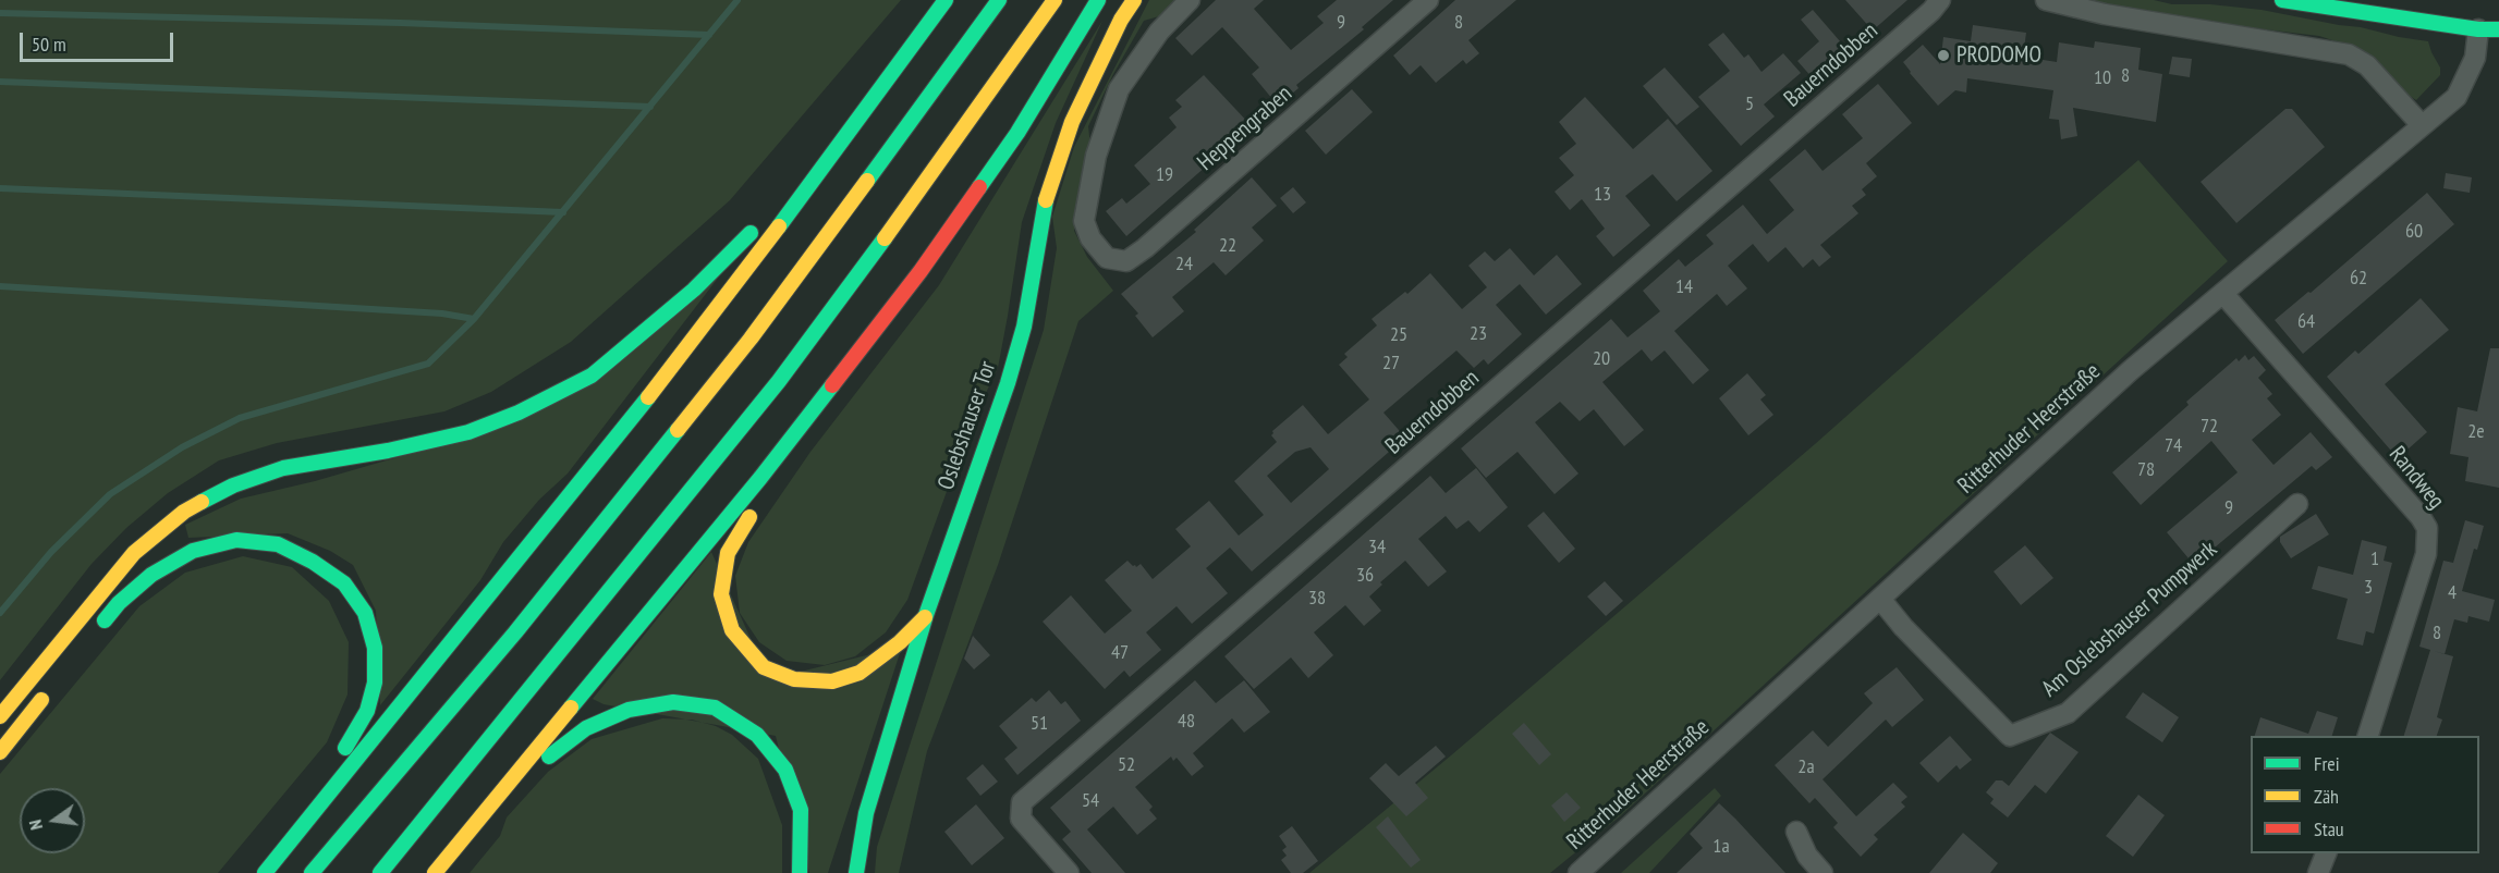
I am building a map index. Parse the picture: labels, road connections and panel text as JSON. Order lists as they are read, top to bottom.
{
  "streets": {
    "main road": ["Oslebshauser Tor"],
    "street": [
      "Bauerndobben",
      "Heppengraben",
      "Ritterhuder Heerstraße",
      "Randweg",
      "Am Oslebshauser Pumpwerk"
    ]
  },
  "crossings": [
    ["Ritterhuder Heerstraße", "Randweg"],
    ["Ritterhuder Heerstraße", "Am Oslebshauser Pumpwerk"]
  ],
  "places": ["PRODOMO"],
  "house_numbers": [
    "9",
    "8",
    "8",
    "10",
    "5",
    "19",
    "13",
    "60",
    "22",
    "24",
    "62",
    "14",
    "64",
    "23",
    "25",
    "20",
    "27",
    "72",
    "2e",
    "74",
    "78",
    "9",
    "34",
    "1",
    "36",
    "3",
    "4",
    "38",
    "8",
    "47",
    "48",
    "51",
    "52",
    "2a",
    "54",
    "1a"
  ],
  "legend": ["Frei", "Zäh", "Stau"],
  "scale_bar": "50 m",
  "north": "left"
}
